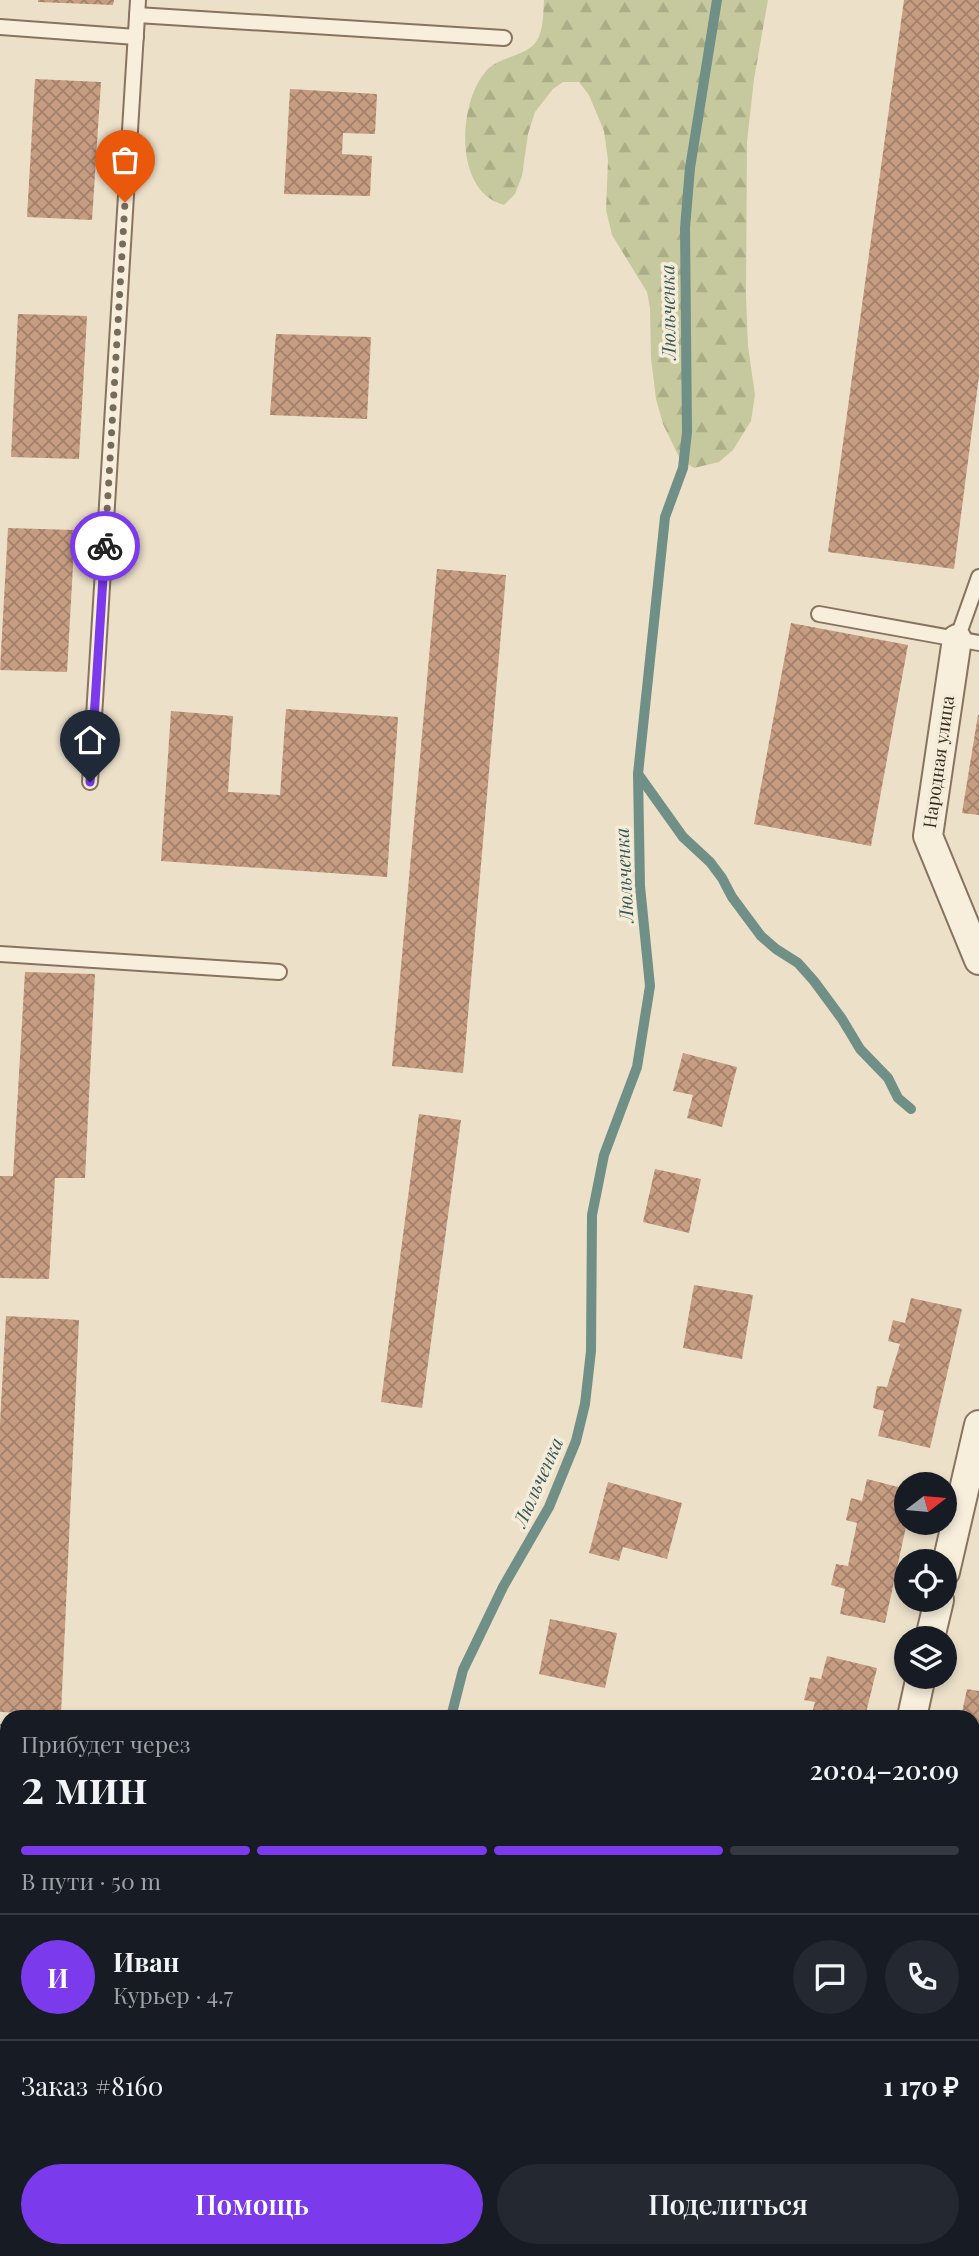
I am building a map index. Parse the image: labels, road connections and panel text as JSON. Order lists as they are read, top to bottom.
{
  "streets": {
    "street": ["Народная улица"]
  },
  "water": ["Люльченка"],
  "north": "right",
  "page": {
    "heading": ["2 мин", "Прибудет через", "20:04–20:09"],
    "panel": [
      "Иван",
      "Курьер · 4.7",
      "Заказ #8160",
      "1 170 ₽"
    ],
    "bar": "В пути · 50 m",
    "round": "И",
    "buttons": ["Помощь", "Поделиться"]
  }
}
